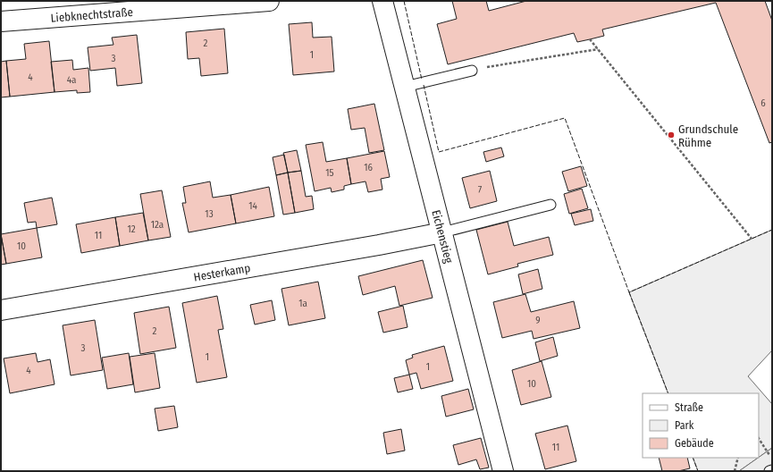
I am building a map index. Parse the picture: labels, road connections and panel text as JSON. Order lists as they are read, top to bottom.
{
  "streets": {
    "street": ["Liebknechtstraße", "Eichenstieg", "Hesterkamp"]
  },
  "crossings": [
    ["Eichenstieg", "Hesterkamp"]
  ],
  "places": ["Grundschule Rühme"],
  "house_numbers": [
    "2",
    "1",
    "3",
    "4",
    "4a",
    "6",
    "16",
    "15",
    "7",
    "14",
    "13",
    "12a",
    "12",
    "11",
    "10",
    "1a",
    "9",
    "2",
    "3",
    "1",
    "1",
    "4",
    "10",
    "11"
  ],
  "legend": ["Straße", "Park", "Gebäude"]
}
